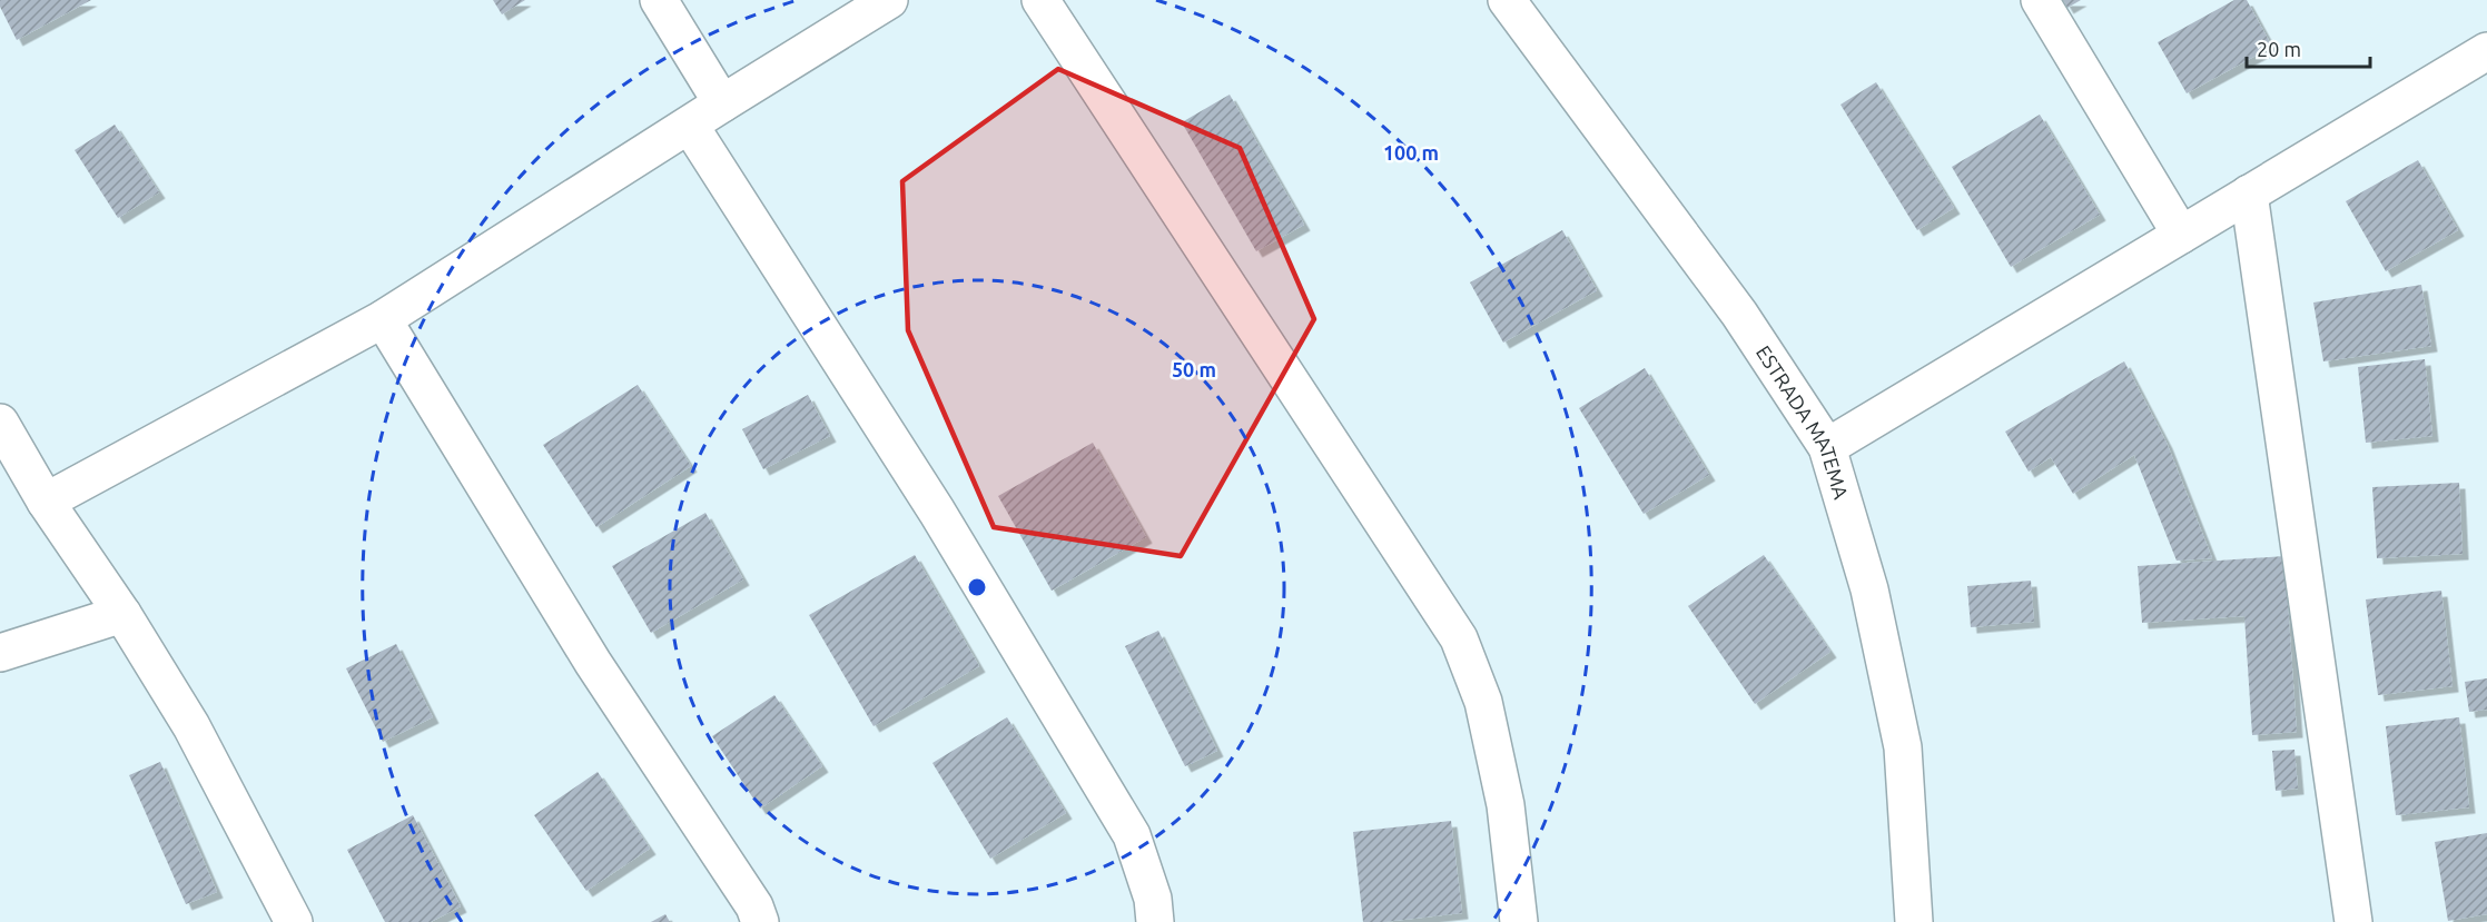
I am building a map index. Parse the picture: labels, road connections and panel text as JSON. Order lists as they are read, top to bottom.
{
  "streets": {
    "street": ["ESTRADA MATEMA"]
  },
  "scale_bar": "20 m",
  "rings": ["100 m", "50 m"]
}
